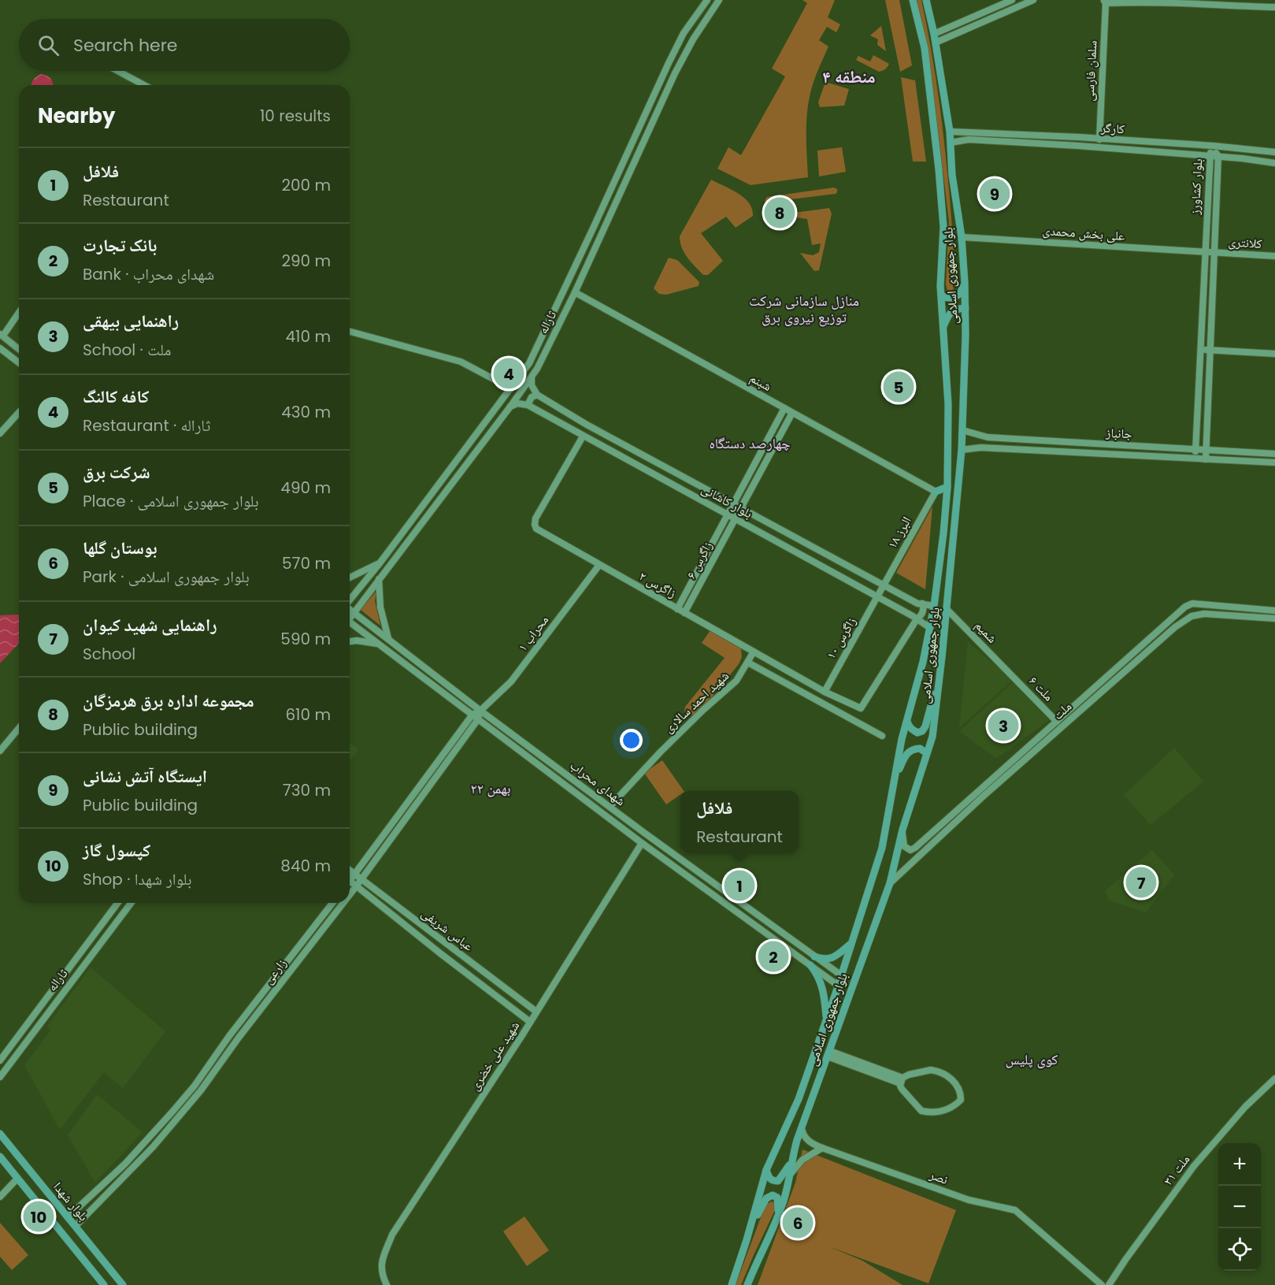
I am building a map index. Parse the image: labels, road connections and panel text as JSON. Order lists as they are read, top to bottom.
{
  "streets": {
    "main road": [
      "سلمان فارسی",
      "کارگر",
      "بلوار کشاورز",
      "علی بخش محمدی",
      "کلانتری",
      "بلوار جمهوری اسلامی",
      "ثاراله",
      "شبنم",
      "جانباز",
      "بلوار کاشانی",
      "البرز ۱۸",
      "زاگرس ۶",
      "زاگرس ۲",
      "شمیم",
      "محراب ۱",
      "زاگرس ۱۰",
      "ملت ۶",
      "شهید احمد سالاری",
      "ملت",
      "شهدای محراب",
      "عباس شریفی",
      "زارعی",
      "شهید علی خضری",
      "ملت ۳۱",
      "نصر",
      "بلوار شهدا"
    ]
  },
  "crossings": [
    ["سلمان فارسی", "کارگر"],
    ["کارگر", "بلوار کشاورز"],
    ["کارگر", "بلوار جمهوری اسلامی"],
    ["بلوار کشاورز", "علی بخش محمدی"],
    ["بلوار کشاورز", "کلانتری"],
    ["بلوار کشاورز", "جانباز"],
    ["علی بخش محمدی", "کلانتری"],
    ["علی بخش محمدی", "بلوار جمهوری اسلامی"],
    ["بلوار جمهوری اسلامی", "جانباز"],
    ["بلوار جمهوری اسلامی", "بلوار کاشانی"],
    ["بلوار جمهوری اسلامی", "شمیم"],
    ["بلوار جمهوری اسلامی", "ملت"],
    ["بلوار جمهوری اسلامی", "شهدای محراب"],
    ["بلوار جمهوری اسلامی", "نصر"],
    ["ثاراله", "شبنم"],
    ["ثاراله", "شهدای محراب"],
    ["شبنم", "البرز ۱۸"],
    ["شبنم", "زاگرس ۶"],
    ["بلوار کاشانی", "البرز ۱۸"],
    ["بلوار کاشانی", "زاگرس ۶"],
    ["بلوار کاشانی", "زاگرس ۲"],
    ["بلوار کاشانی", "زاگرس ۱۰"],
    ["البرز ۱۸", "زاگرس ۱۰"],
    ["زاگرس ۶", "زاگرس ۲"],
    ["زاگرس ۲", "محراب ۱"],
    ["زاگرس ۲", "زاگرس ۱۰"],
    ["زاگرس ۲", "شهید احمد سالاری"],
    ["شمیم", "ملت ۶"],
    ["محراب ۱", "شهدای محراب"],
    ["ملت ۶", "ملت"],
    ["شهید احمد سالاری", "شهدای محراب"],
    ["شهدای محراب", "زارعی"],
    ["شهدای محراب", "شهید علی خضری"],
    ["عباس شریفی", "زارعی"],
    ["عباس شریفی", "شهید علی خضری"],
    ["زارعی", "بلوار شهدا"]
  ],
  "districts": [
    "منطقه ۴",
    "منازل سازمانی شرکت توزیع نیروی برق",
    "چهارصد دستگاه",
    "۲۲ بهمن",
    "کوی پلیس"
  ],
  "page": {
    "search": "Search here",
    "heading": ["Nearby", "10 results"],
    "list": [
      {
        "mark": "1",
        "name": "فلافل",
        "note": "Restaurant",
        "value": "200 m"
      },
      {
        "mark": "2",
        "name": "بانک تجارت",
        "note": "Bank · شهدای محراب",
        "value": "290 m"
      },
      {
        "mark": "3",
        "name": "راهنمایی بیهقی",
        "note": "School · ملت",
        "value": "410 m"
      },
      {
        "mark": "4",
        "name": "کافه کالنگ",
        "note": "Restaurant · ثاراله",
        "value": "430 m"
      },
      {
        "mark": "5",
        "name": "شرکت برق",
        "note": "Place · بلوار جمهوری اسلامی",
        "value": "490 m"
      },
      {
        "mark": "6",
        "name": "بوستان گلها",
        "note": "Park · بلوار جمهوری اسلامی",
        "value": "570 m"
      },
      {
        "mark": "7",
        "name": "راهنمایی شهید کیوان",
        "note": "School",
        "value": "590 m"
      },
      {
        "mark": "8",
        "name": "مجموعه اداره برق هرمزگان",
        "note": "Public building",
        "value": "610 m"
      },
      {
        "mark": "9",
        "name": "ایستگاه آتش نشانی",
        "note": "Public building",
        "value": "730 m"
      },
      {
        "mark": "10",
        "name": "کپسول گاز",
        "note": "Shop · بلوار شهدا",
        "value": "840 m"
      }
    ],
    "pins": [
      "9",
      "8",
      "4",
      "5",
      "3",
      "7",
      "1",
      "2",
      "10",
      "6"
    ],
    "popup": ["فلافل", "Restaurant"],
    "map_buttons": ["+", "−"]
  }
}
